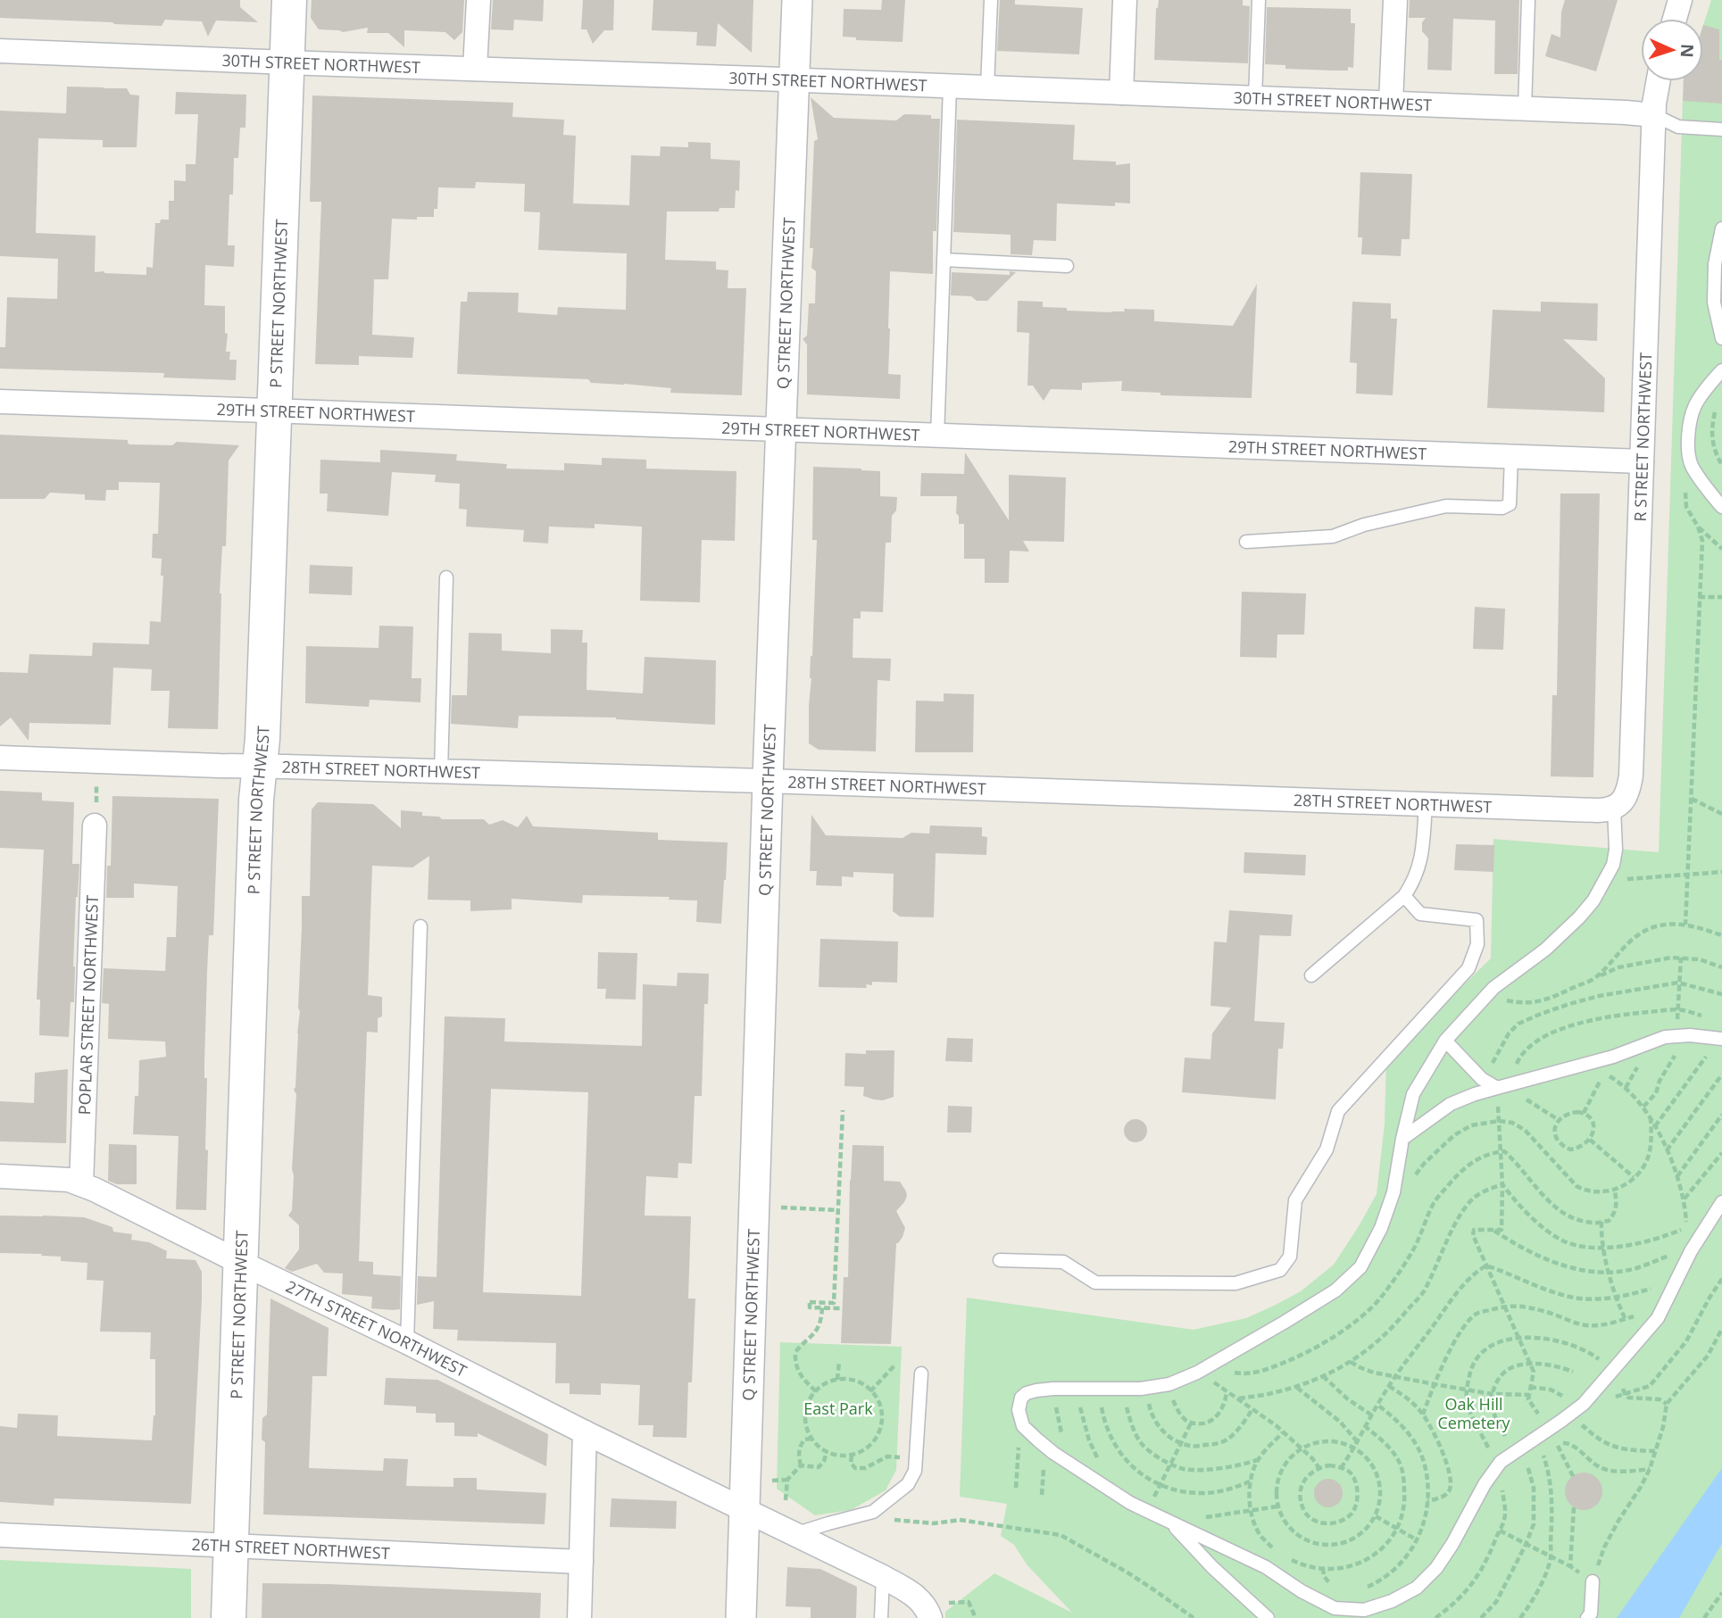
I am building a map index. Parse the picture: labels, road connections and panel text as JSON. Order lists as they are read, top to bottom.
{
  "streets": {
    "main road": ["P STREET NORTHWEST"],
    "street": [
      "30TH STREET NORTHWEST",
      "Q STREET NORTHWEST",
      "29TH STREET NORTHWEST",
      "R STREET NORTHWEST",
      "28TH STREET NORTHWEST",
      "POPLAR STREET NORTHWEST",
      "27TH STREET NORTHWEST",
      "26TH STREET NORTHWEST"
    ]
  },
  "crossings": [
    ["30TH STREET NORTHWEST", "P STREET NORTHWEST"],
    ["30TH STREET NORTHWEST", "Q STREET NORTHWEST"],
    ["30TH STREET NORTHWEST", "R STREET NORTHWEST"],
    ["P STREET NORTHWEST", "29TH STREET NORTHWEST"],
    ["P STREET NORTHWEST", "28TH STREET NORTHWEST"],
    ["P STREET NORTHWEST", "27TH STREET NORTHWEST"],
    ["P STREET NORTHWEST", "26TH STREET NORTHWEST"],
    ["Q STREET NORTHWEST", "29TH STREET NORTHWEST"],
    ["Q STREET NORTHWEST", "28TH STREET NORTHWEST"],
    ["Q STREET NORTHWEST", "27TH STREET NORTHWEST"],
    ["29TH STREET NORTHWEST", "R STREET NORTHWEST"],
    ["R STREET NORTHWEST", "28TH STREET NORTHWEST"],
    ["POPLAR STREET NORTHWEST", "27TH STREET NORTHWEST"]
  ],
  "parks": ["Oak Hill Cemetery", "East Park"],
  "north": "right"
}
